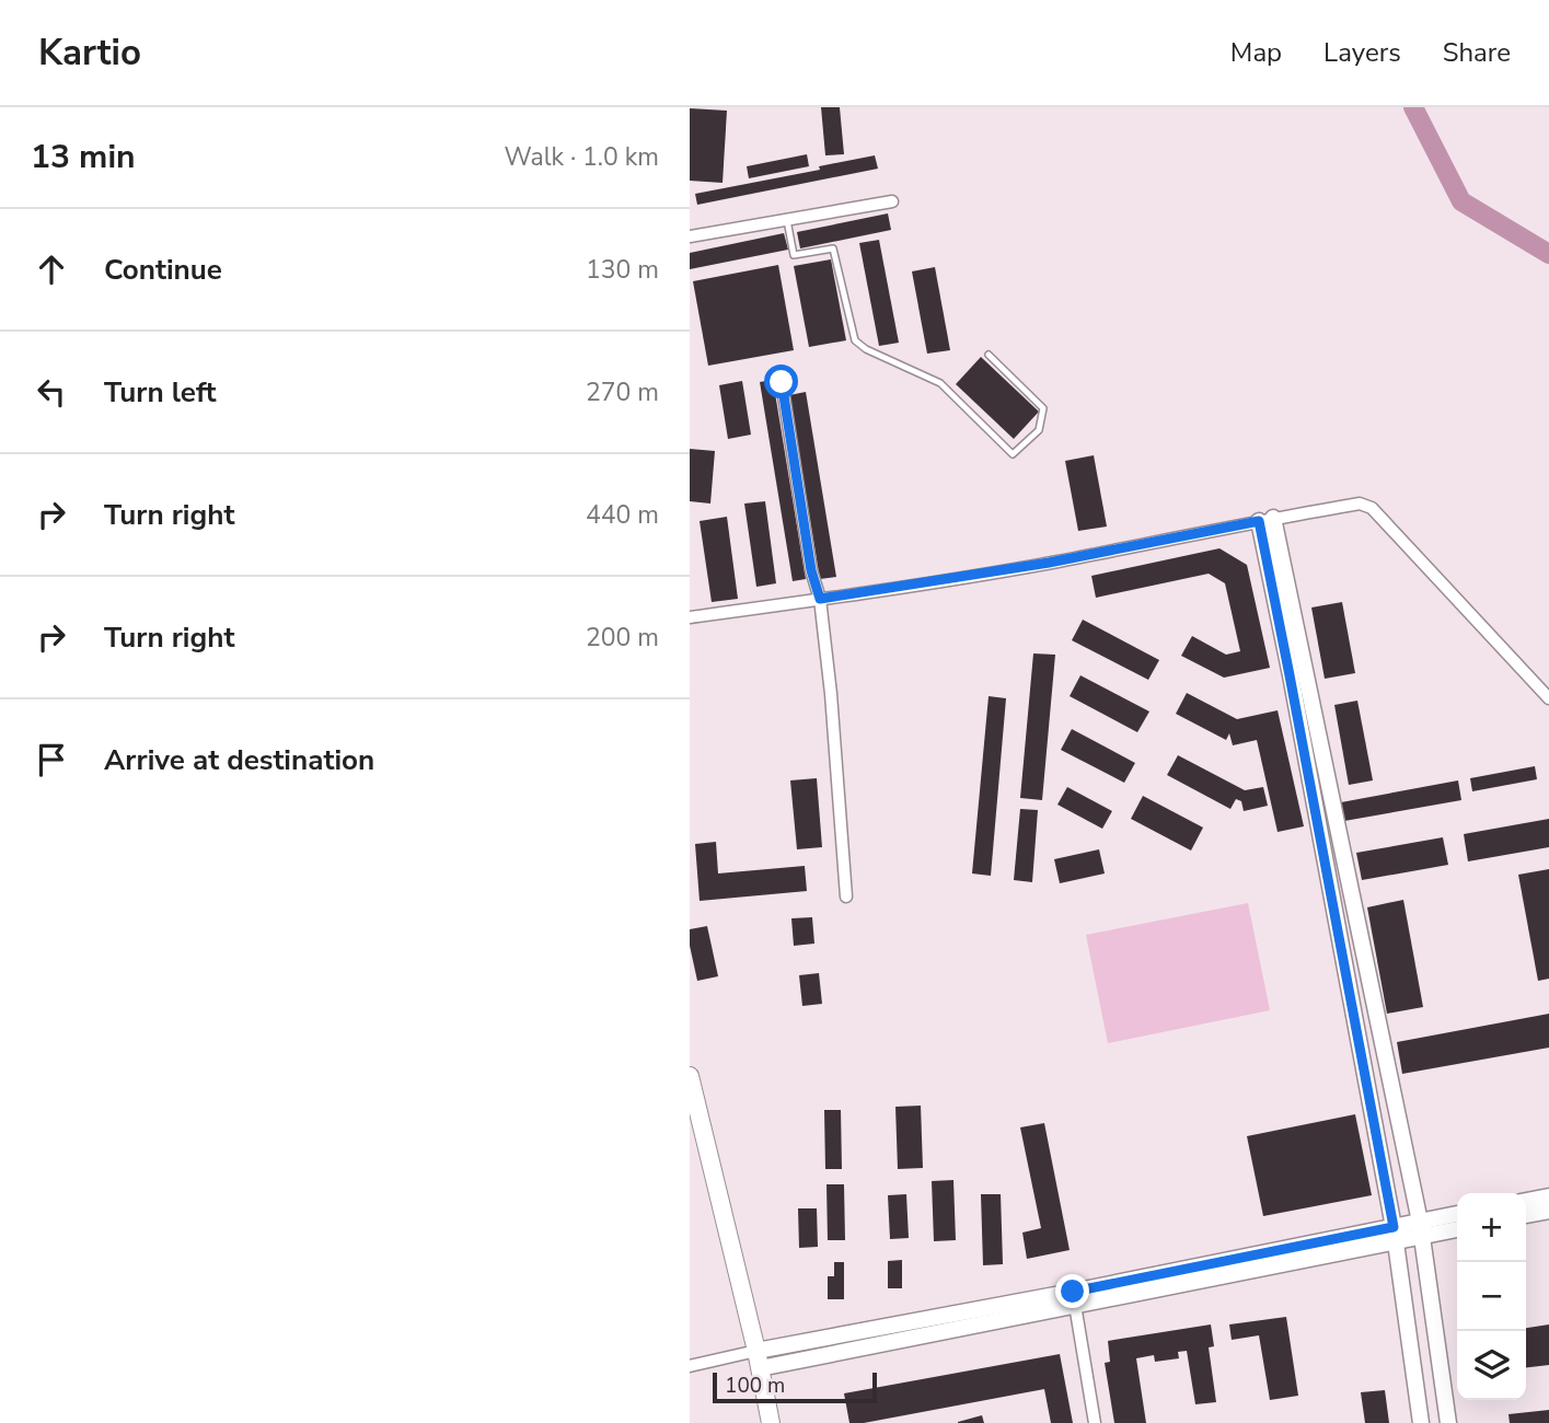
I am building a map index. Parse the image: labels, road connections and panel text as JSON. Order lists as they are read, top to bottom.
{
  "scale_bar": "100 m",
  "page": {
    "header": "Kartio",
    "nav": ["Map", "Layers", "Share"],
    "heading": ["13 min", "Walk · 1.0 km"],
    "list": [
      ["Continue", "130 m"],
      ["Turn left", "270 m"],
      ["Turn right", "440 m"],
      ["Turn right", "200 m"],
      "Arrive at destination"
    ],
    "map_buttons": ["+", "−"],
    "scale": "100 m"
  }
}
